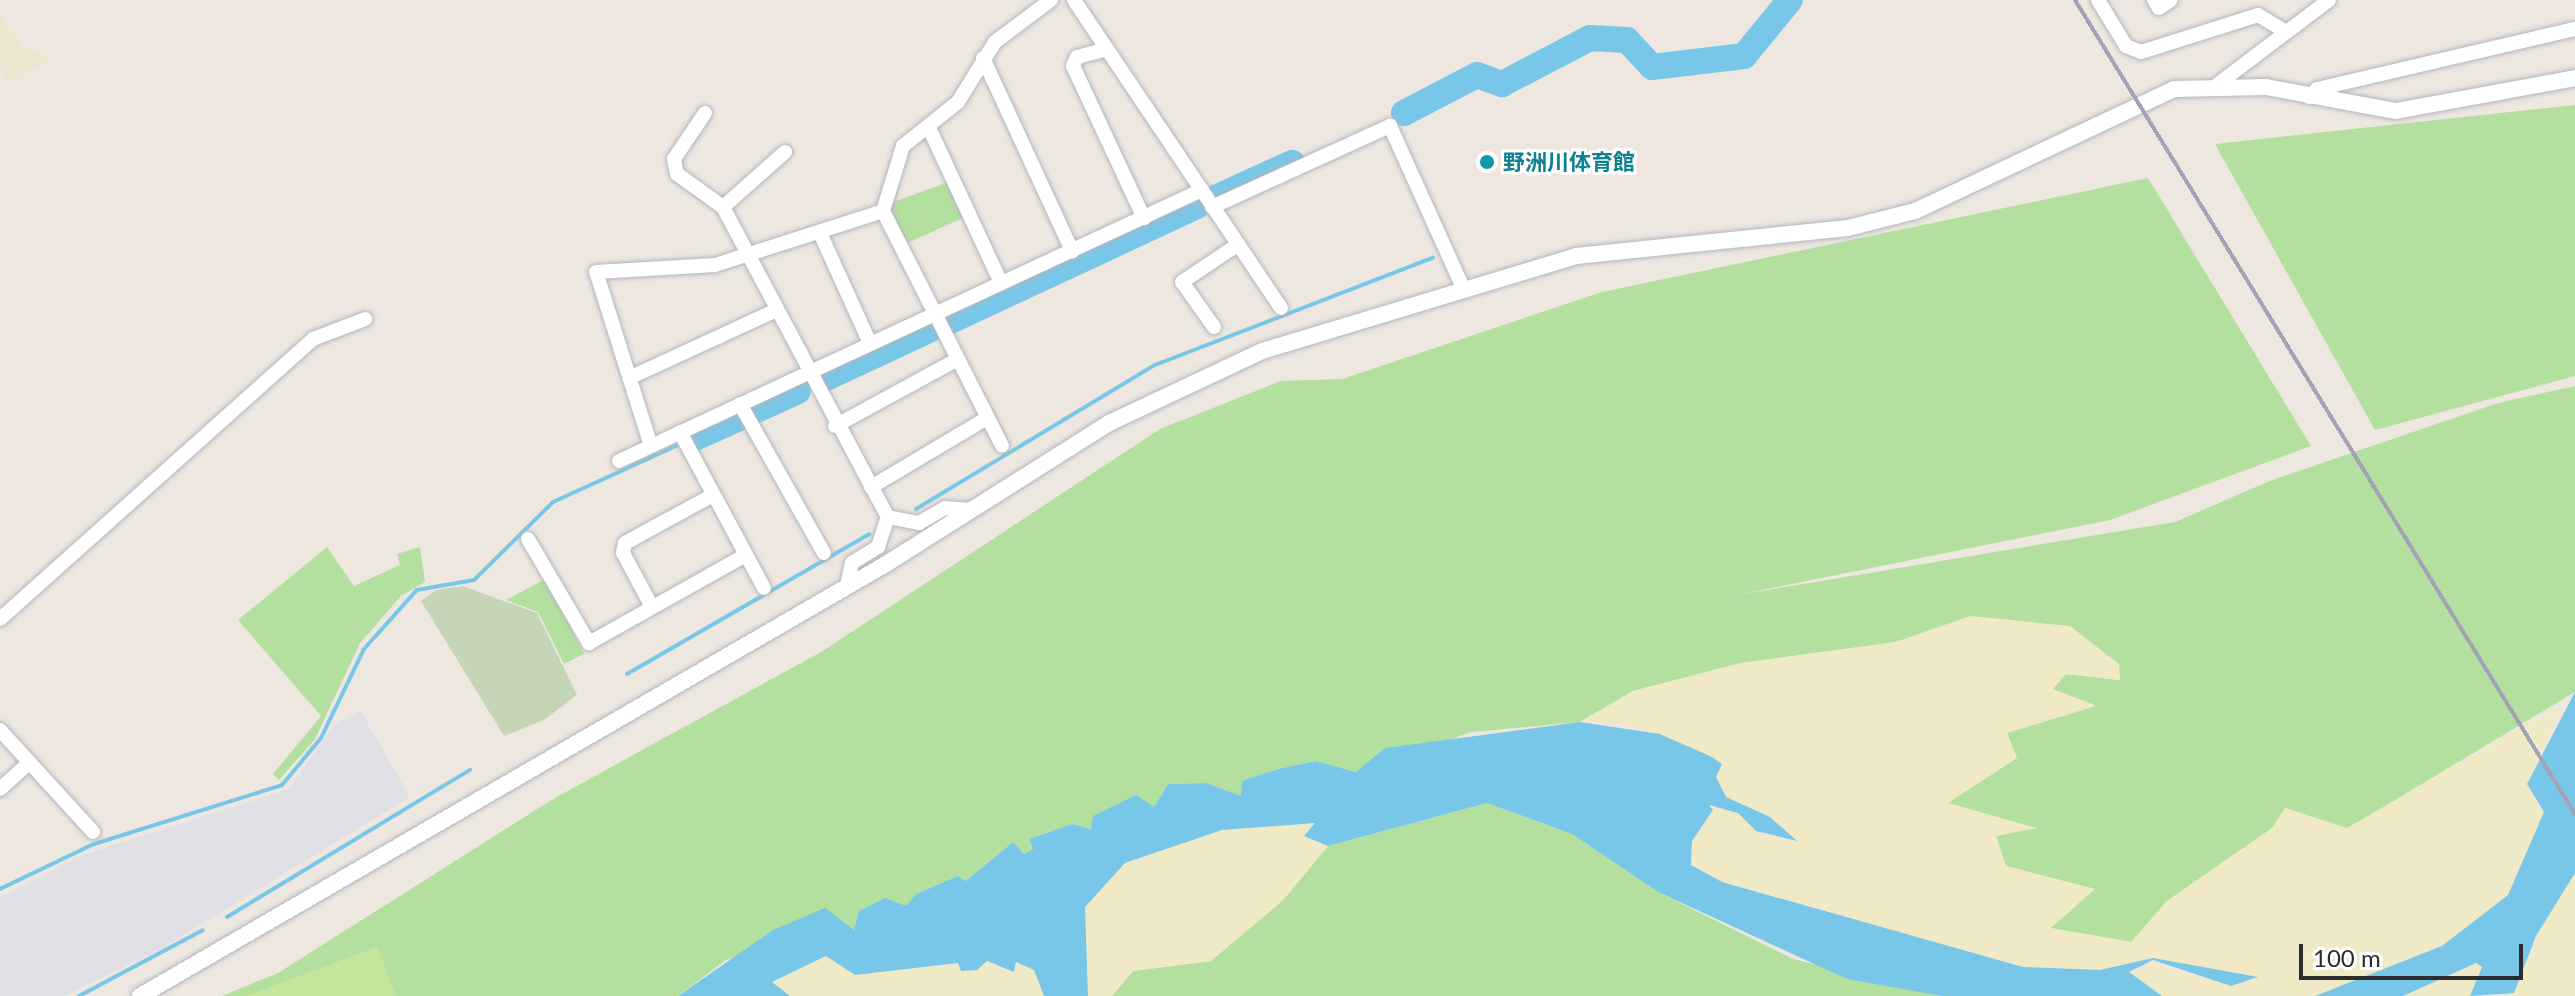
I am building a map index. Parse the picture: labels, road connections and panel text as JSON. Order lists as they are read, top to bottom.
{
  "places": ["野洲川体育館"],
  "scale_bar": "100 m"
}
